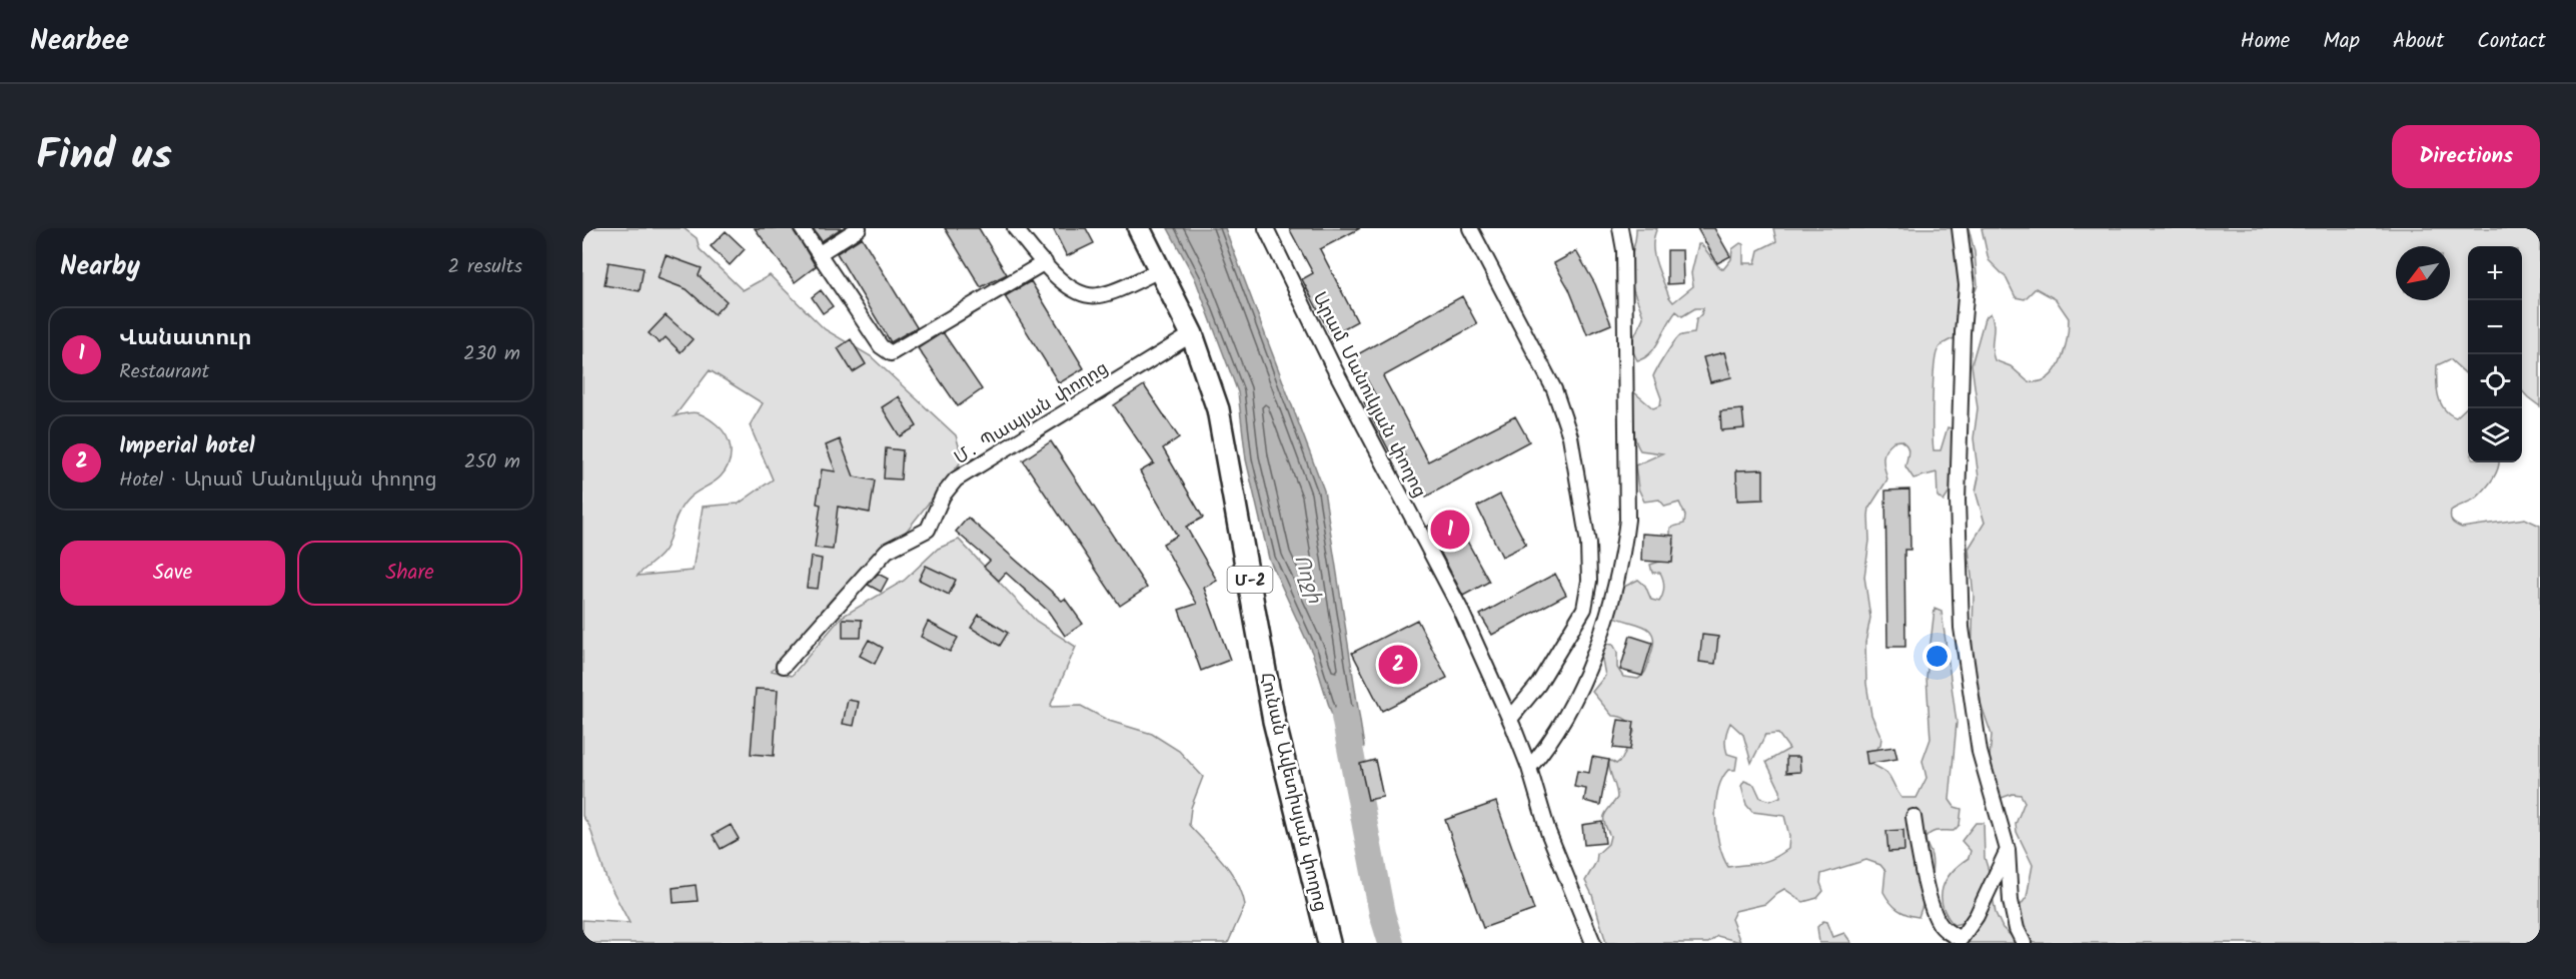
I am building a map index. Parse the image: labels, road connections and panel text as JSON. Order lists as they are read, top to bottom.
{
  "streets": {
    "highway": ["Մ-2", "Հունան Ավետիսյան փողոց"],
    "street": ["Արամ Մանուկյան փողոց", "Մ․ Պապյան փողոց"]
  },
  "crossings": [
    ["Մ․ Պապյան փողոց", "Հունան Ավետիսյան փողոց"]
  ],
  "water": ["Ողջի"],
  "north": "bottom left",
  "page": {
    "header": "Nearbee",
    "nav": [
      "Home",
      "Map",
      "About",
      "Contact"
    ],
    "title": "Find us",
    "buttons": [
      "Directions",
      ["Save", "Share"]
    ],
    "heading": ["Nearby", "2 results"],
    "map_buttons": ["+", "−"],
    "list": [
      {
        "mark": "1",
        "name": "Վանատուր",
        "note": "Restaurant",
        "value": "230 m"
      },
      {
        "mark": "2",
        "name": "Imperial hotel",
        "note": "Hotel · Արամ Մանուկյան փողոց",
        "value": "250 m"
      }
    ],
    "pins": ["1", "2"]
  }
}
